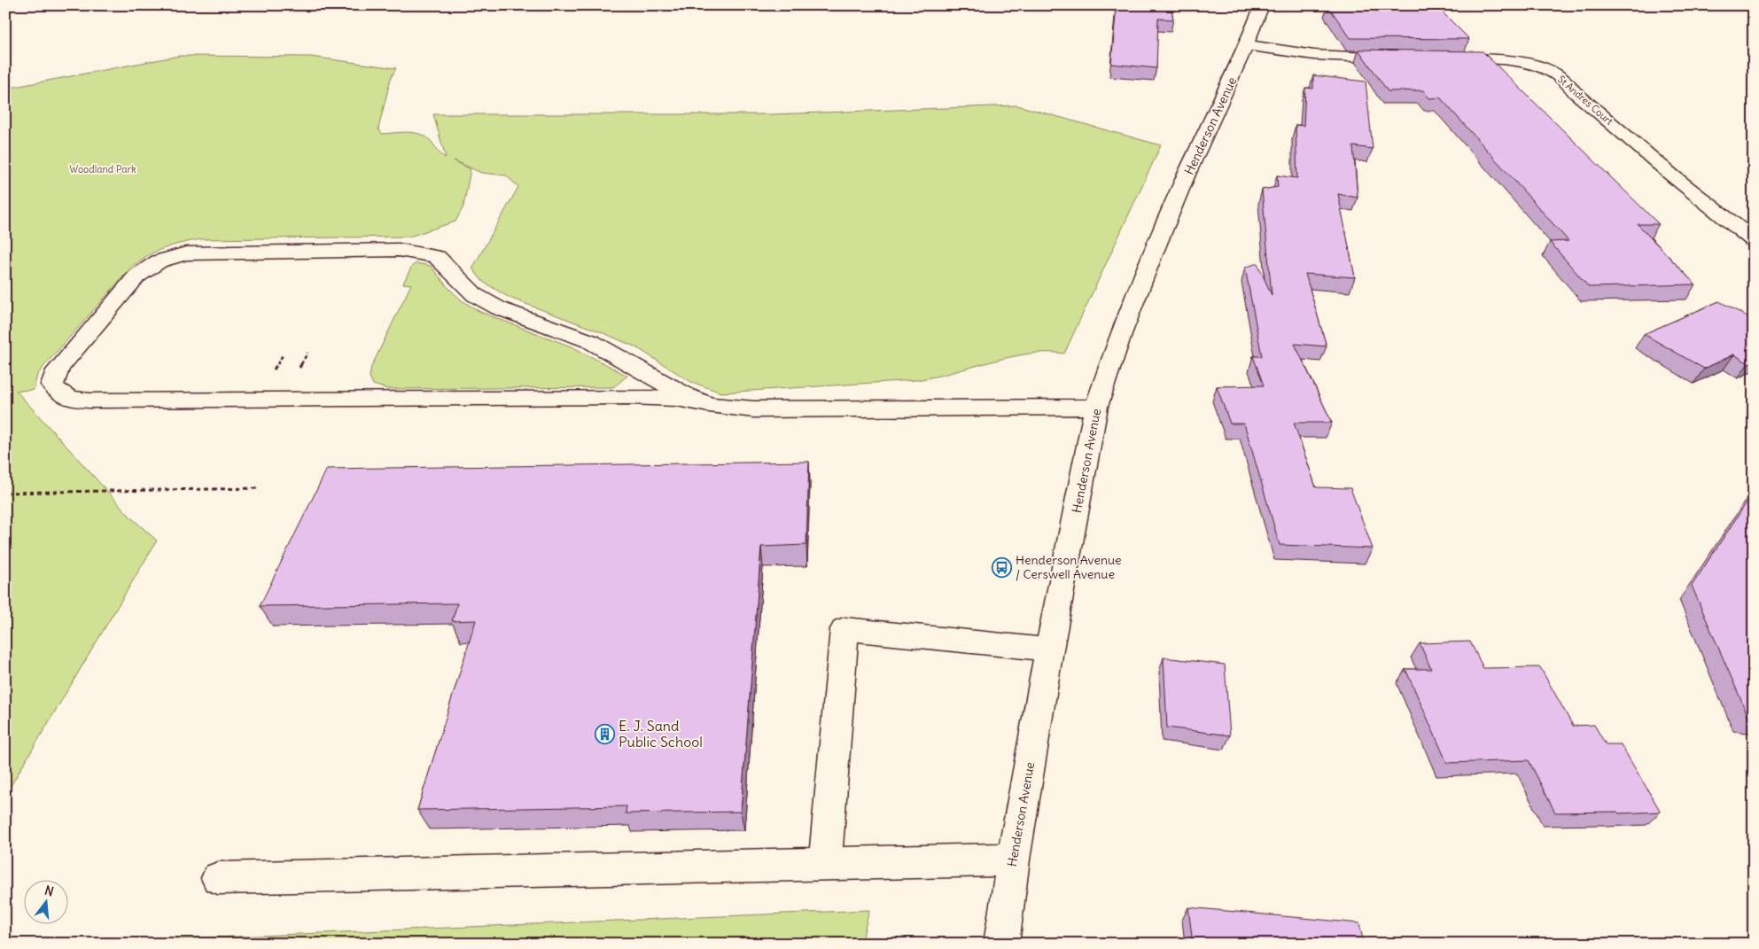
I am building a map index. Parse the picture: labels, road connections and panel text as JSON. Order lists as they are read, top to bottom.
{
  "streets": {
    "street": ["St Andres Court", "Henderson Avenue"]
  },
  "parks": ["Woodland Park"],
  "places": {
    "bus stop": ["Henderson Avenue / Cerswell Avenue"],
    "building": ["E. J. Sand Public School"]
  },
  "north": "top"
}
